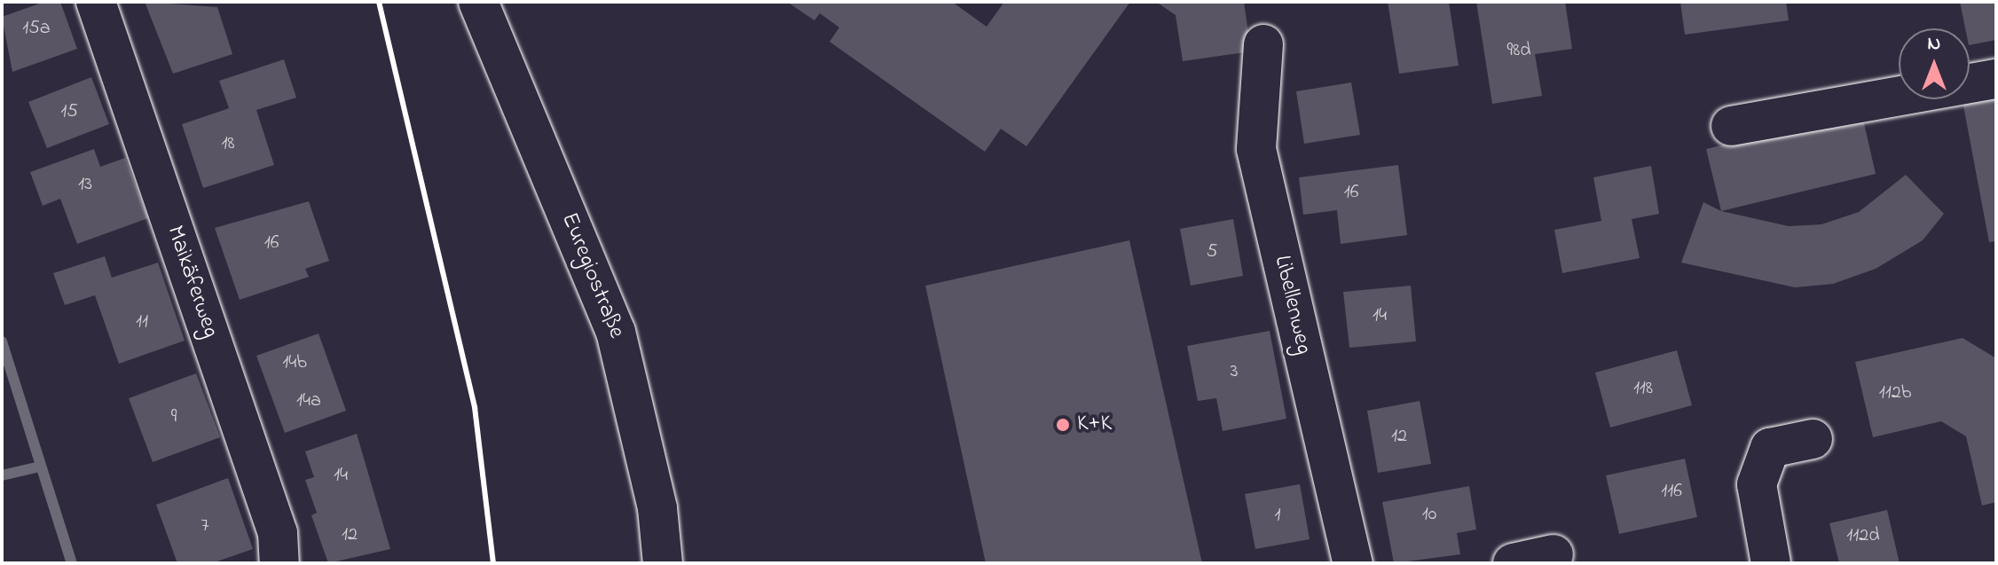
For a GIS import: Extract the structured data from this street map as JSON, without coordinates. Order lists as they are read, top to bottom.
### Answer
{
  "streets": {
    "street": ["Euregiostraße", "Maikäferweg", "Libellenweg"]
  },
  "places": ["K+K"],
  "house_numbers": [
    "15a",
    "98d",
    "15",
    "18",
    "13",
    "16",
    "16",
    "5",
    "14",
    "11",
    "14b",
    "3",
    "118",
    "112b",
    "14a",
    "9",
    "12",
    "14",
    "116",
    "10",
    "1",
    "7",
    "12",
    "112d"
  ],
  "north": "top"
}
